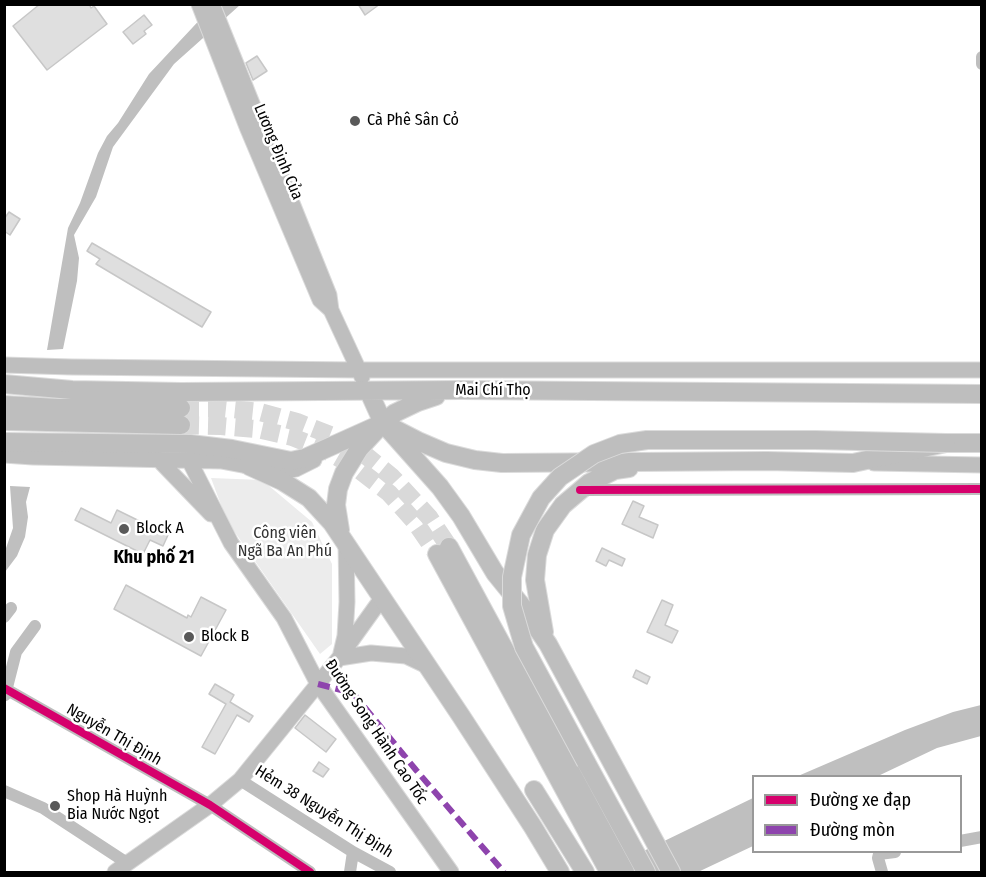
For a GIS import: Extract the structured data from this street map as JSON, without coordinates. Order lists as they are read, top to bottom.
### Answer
{
  "streets": {
    "highway": ["Mai Chí Thọ"],
    "main road": ["Lương Định Của", "Đường Song Hành Cao Tốc"],
    "street": ["Nguyễn Thị Định", "Hẻm 38 Nguyễn Thị Định"]
  },
  "crossings": [
    ["Lương Định Của", "Mai Chí Thọ"]
  ],
  "districts": ["Khu phố 21"],
  "parks": ["Công viên Ngã Ba An Phú"],
  "places": [
    "Cà Phê Sân Cỏ",
    "Block A",
    "Block B",
    "Shop Hà Huỳnh Bia Nước Ngọt"
  ],
  "legend": ["Đường xe đạp", "Đường mòn"]
}
